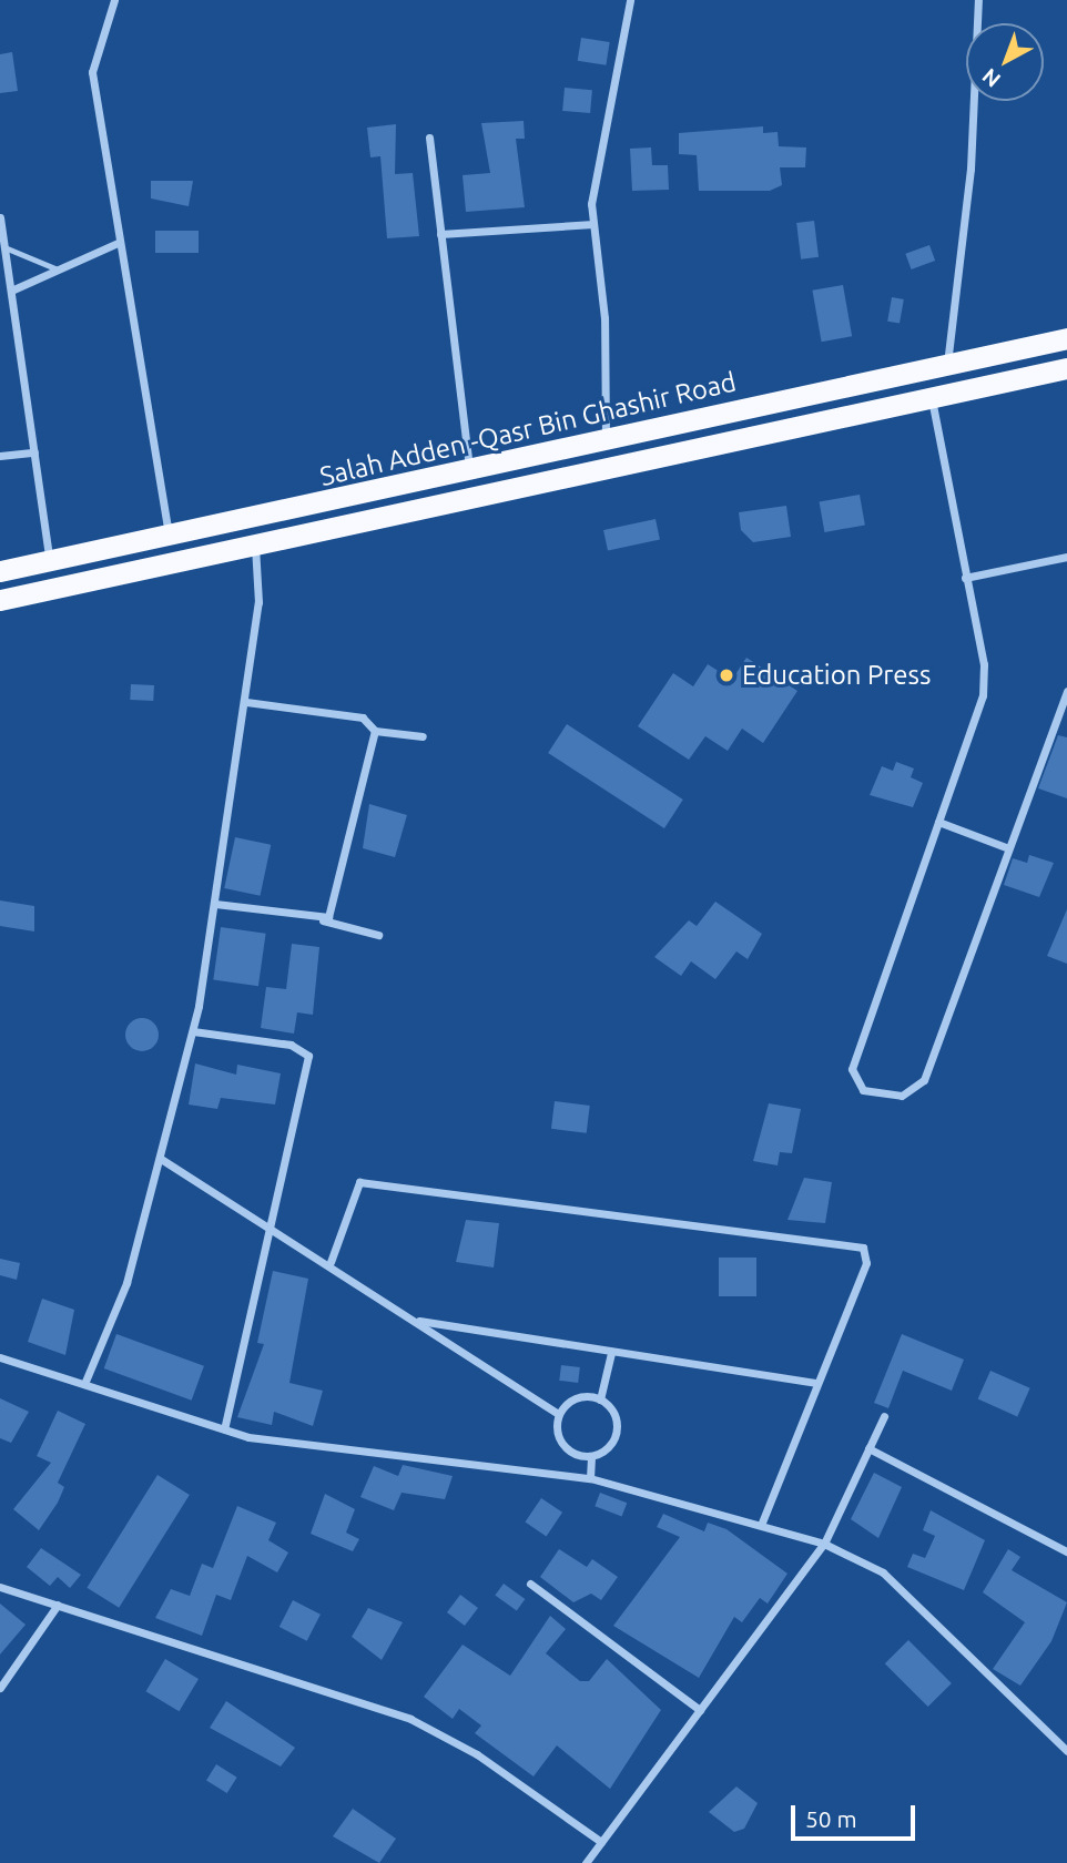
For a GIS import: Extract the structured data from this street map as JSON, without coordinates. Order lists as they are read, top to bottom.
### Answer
{
  "streets": {
    "highway": ["Salah Adden -Qasr Bin Ghashir Road"]
  },
  "places": ["Education Press"],
  "scale_bar": "50 m",
  "north": "bottom left"
}
